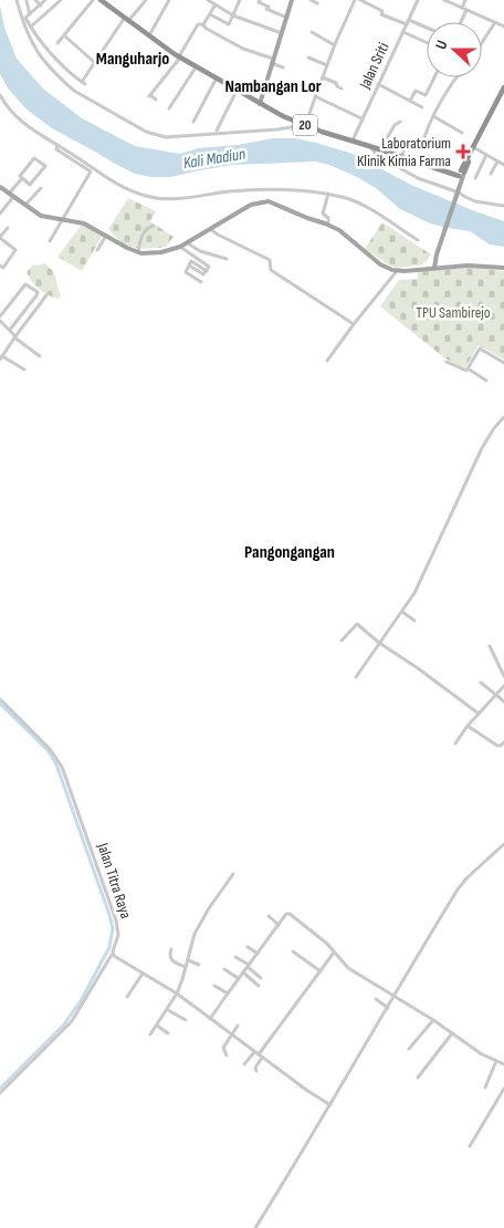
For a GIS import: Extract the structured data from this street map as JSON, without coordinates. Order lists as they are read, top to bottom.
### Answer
{
  "streets": {
    "highway": ["20"],
    "street": ["Jalan Sriti", "Jalan Titra Raya"]
  },
  "crossings": [
    ["Jalan Sriti", "20"]
  ],
  "districts": ["Manguharjo", "Nambangan Lor", "Pangongangan"],
  "water": ["Kali Madiun"],
  "parks": ["TPU Sambirejo"],
  "places": {
    "health": ["Laboratorium Klinik Kimia Farma"]
  },
  "north": "left"
}
